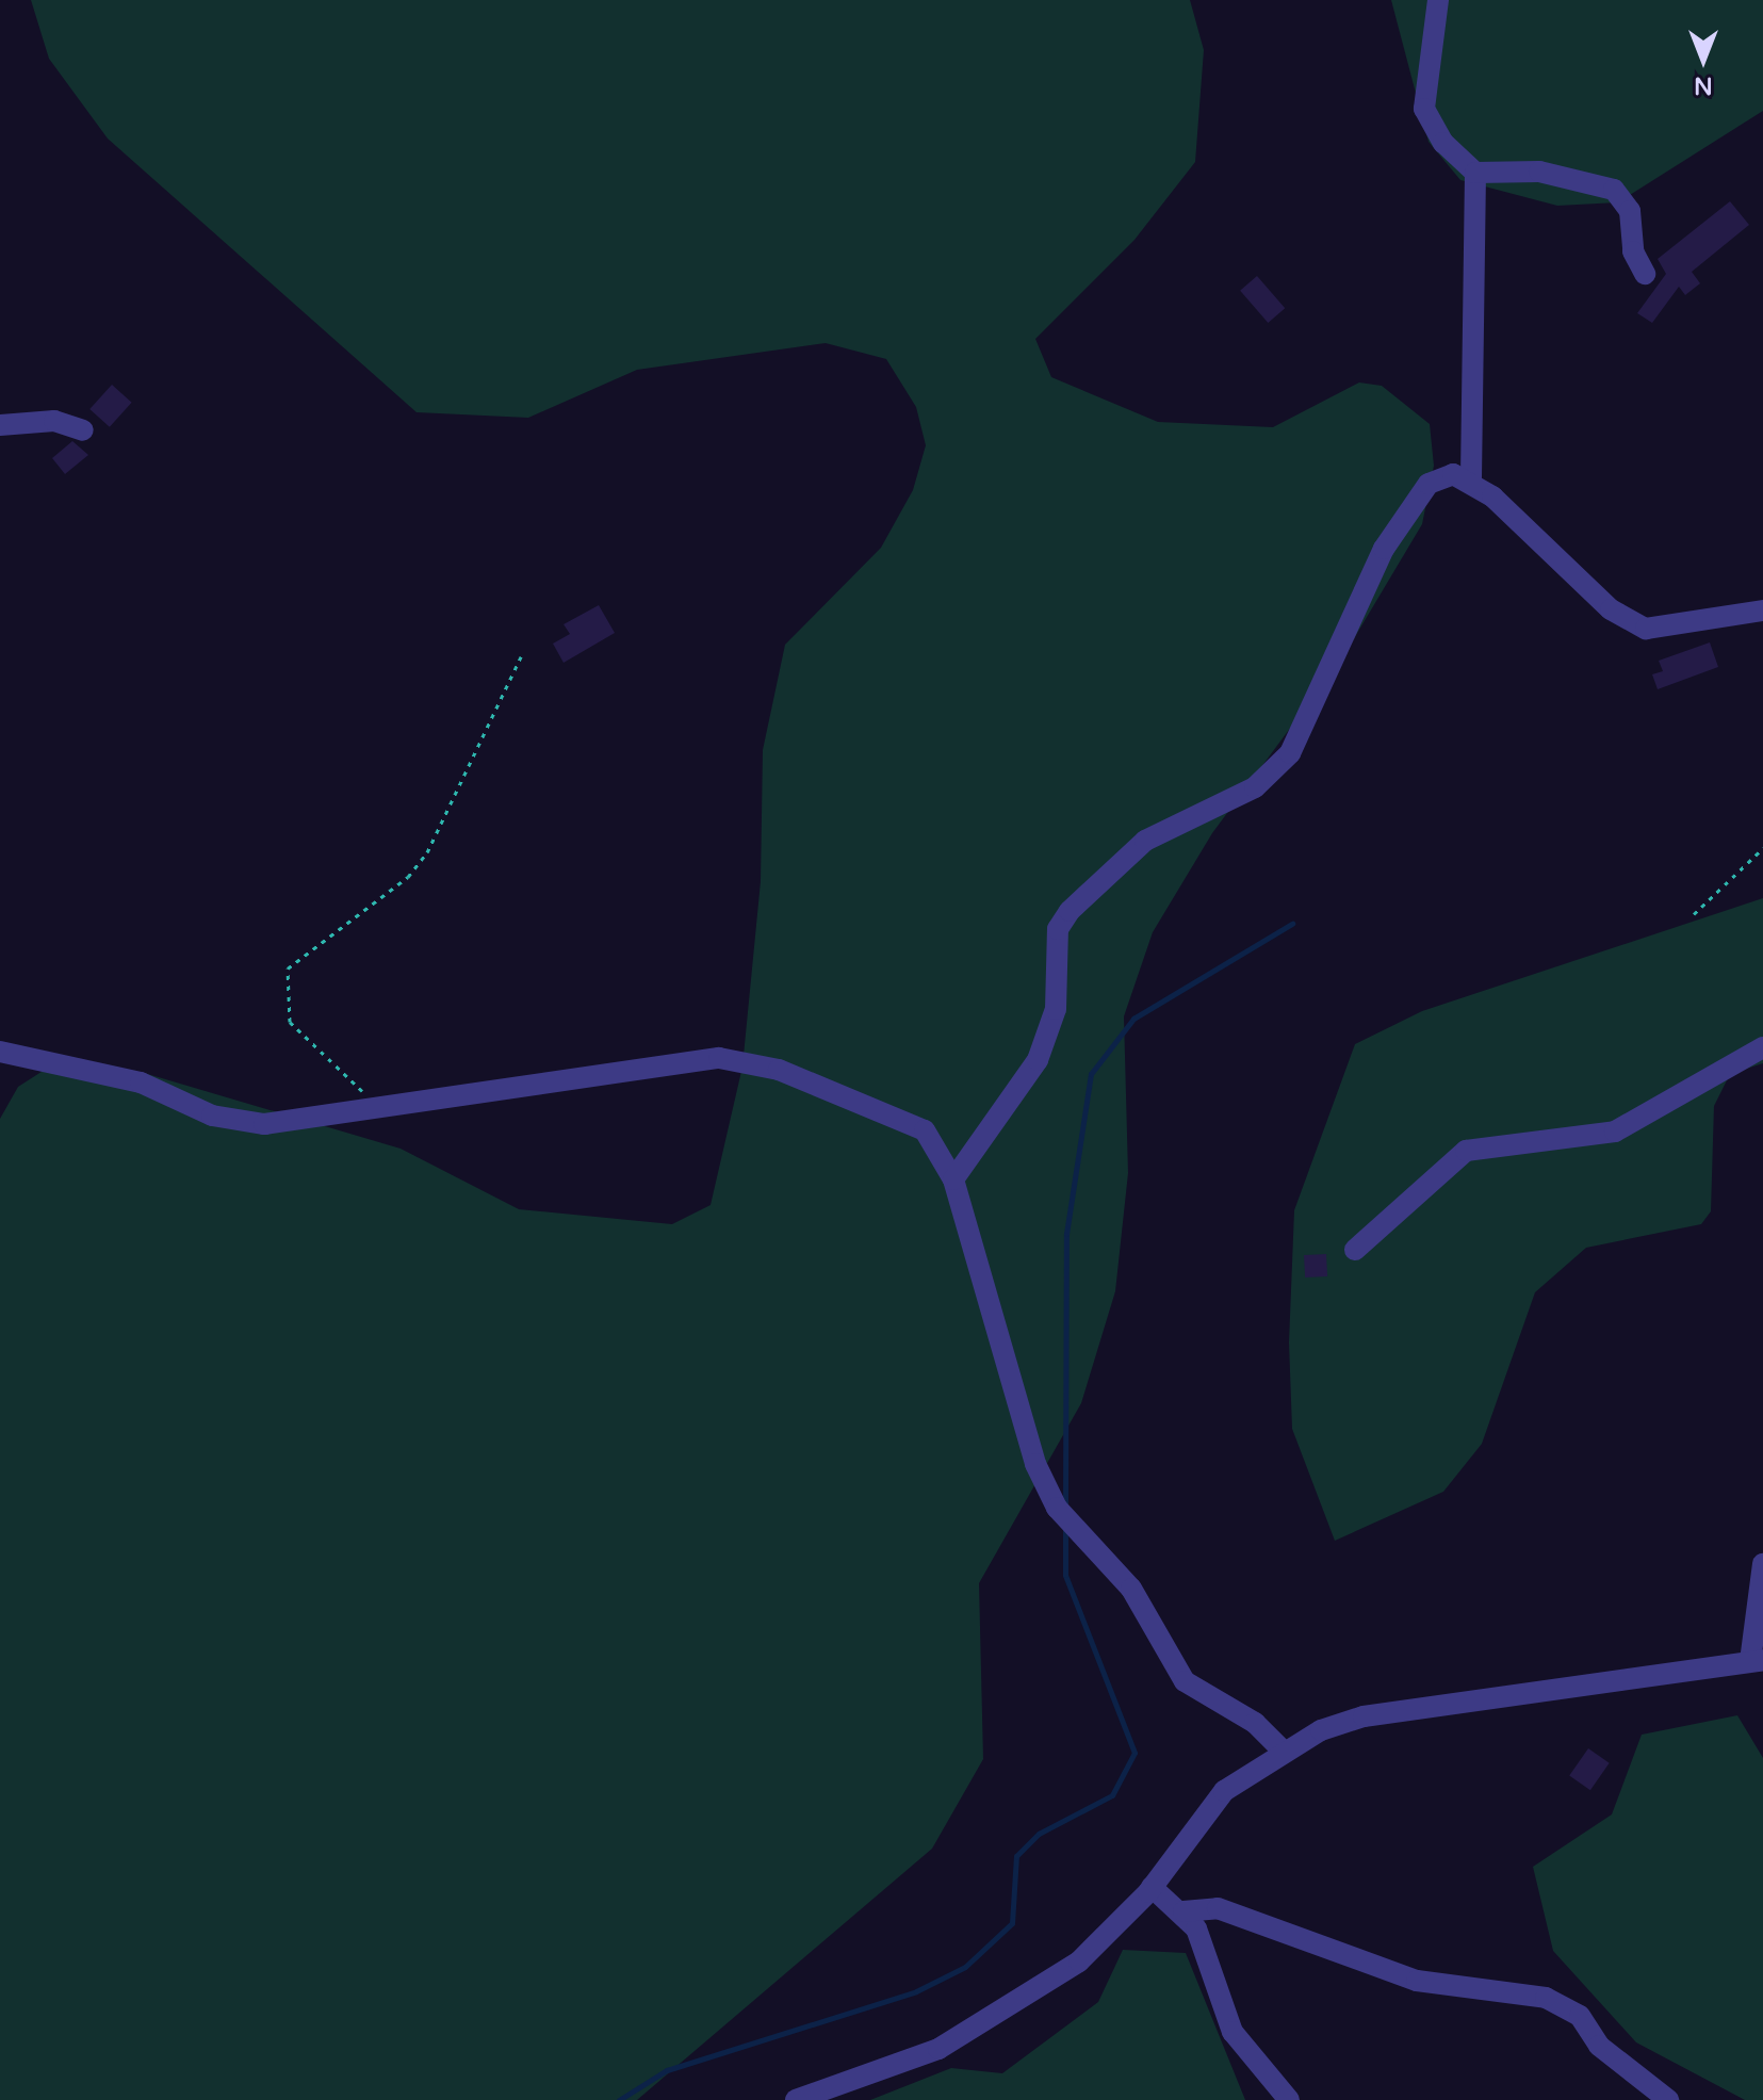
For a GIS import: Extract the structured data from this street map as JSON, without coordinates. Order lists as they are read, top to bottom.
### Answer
{
  "north": "bottom"
}
